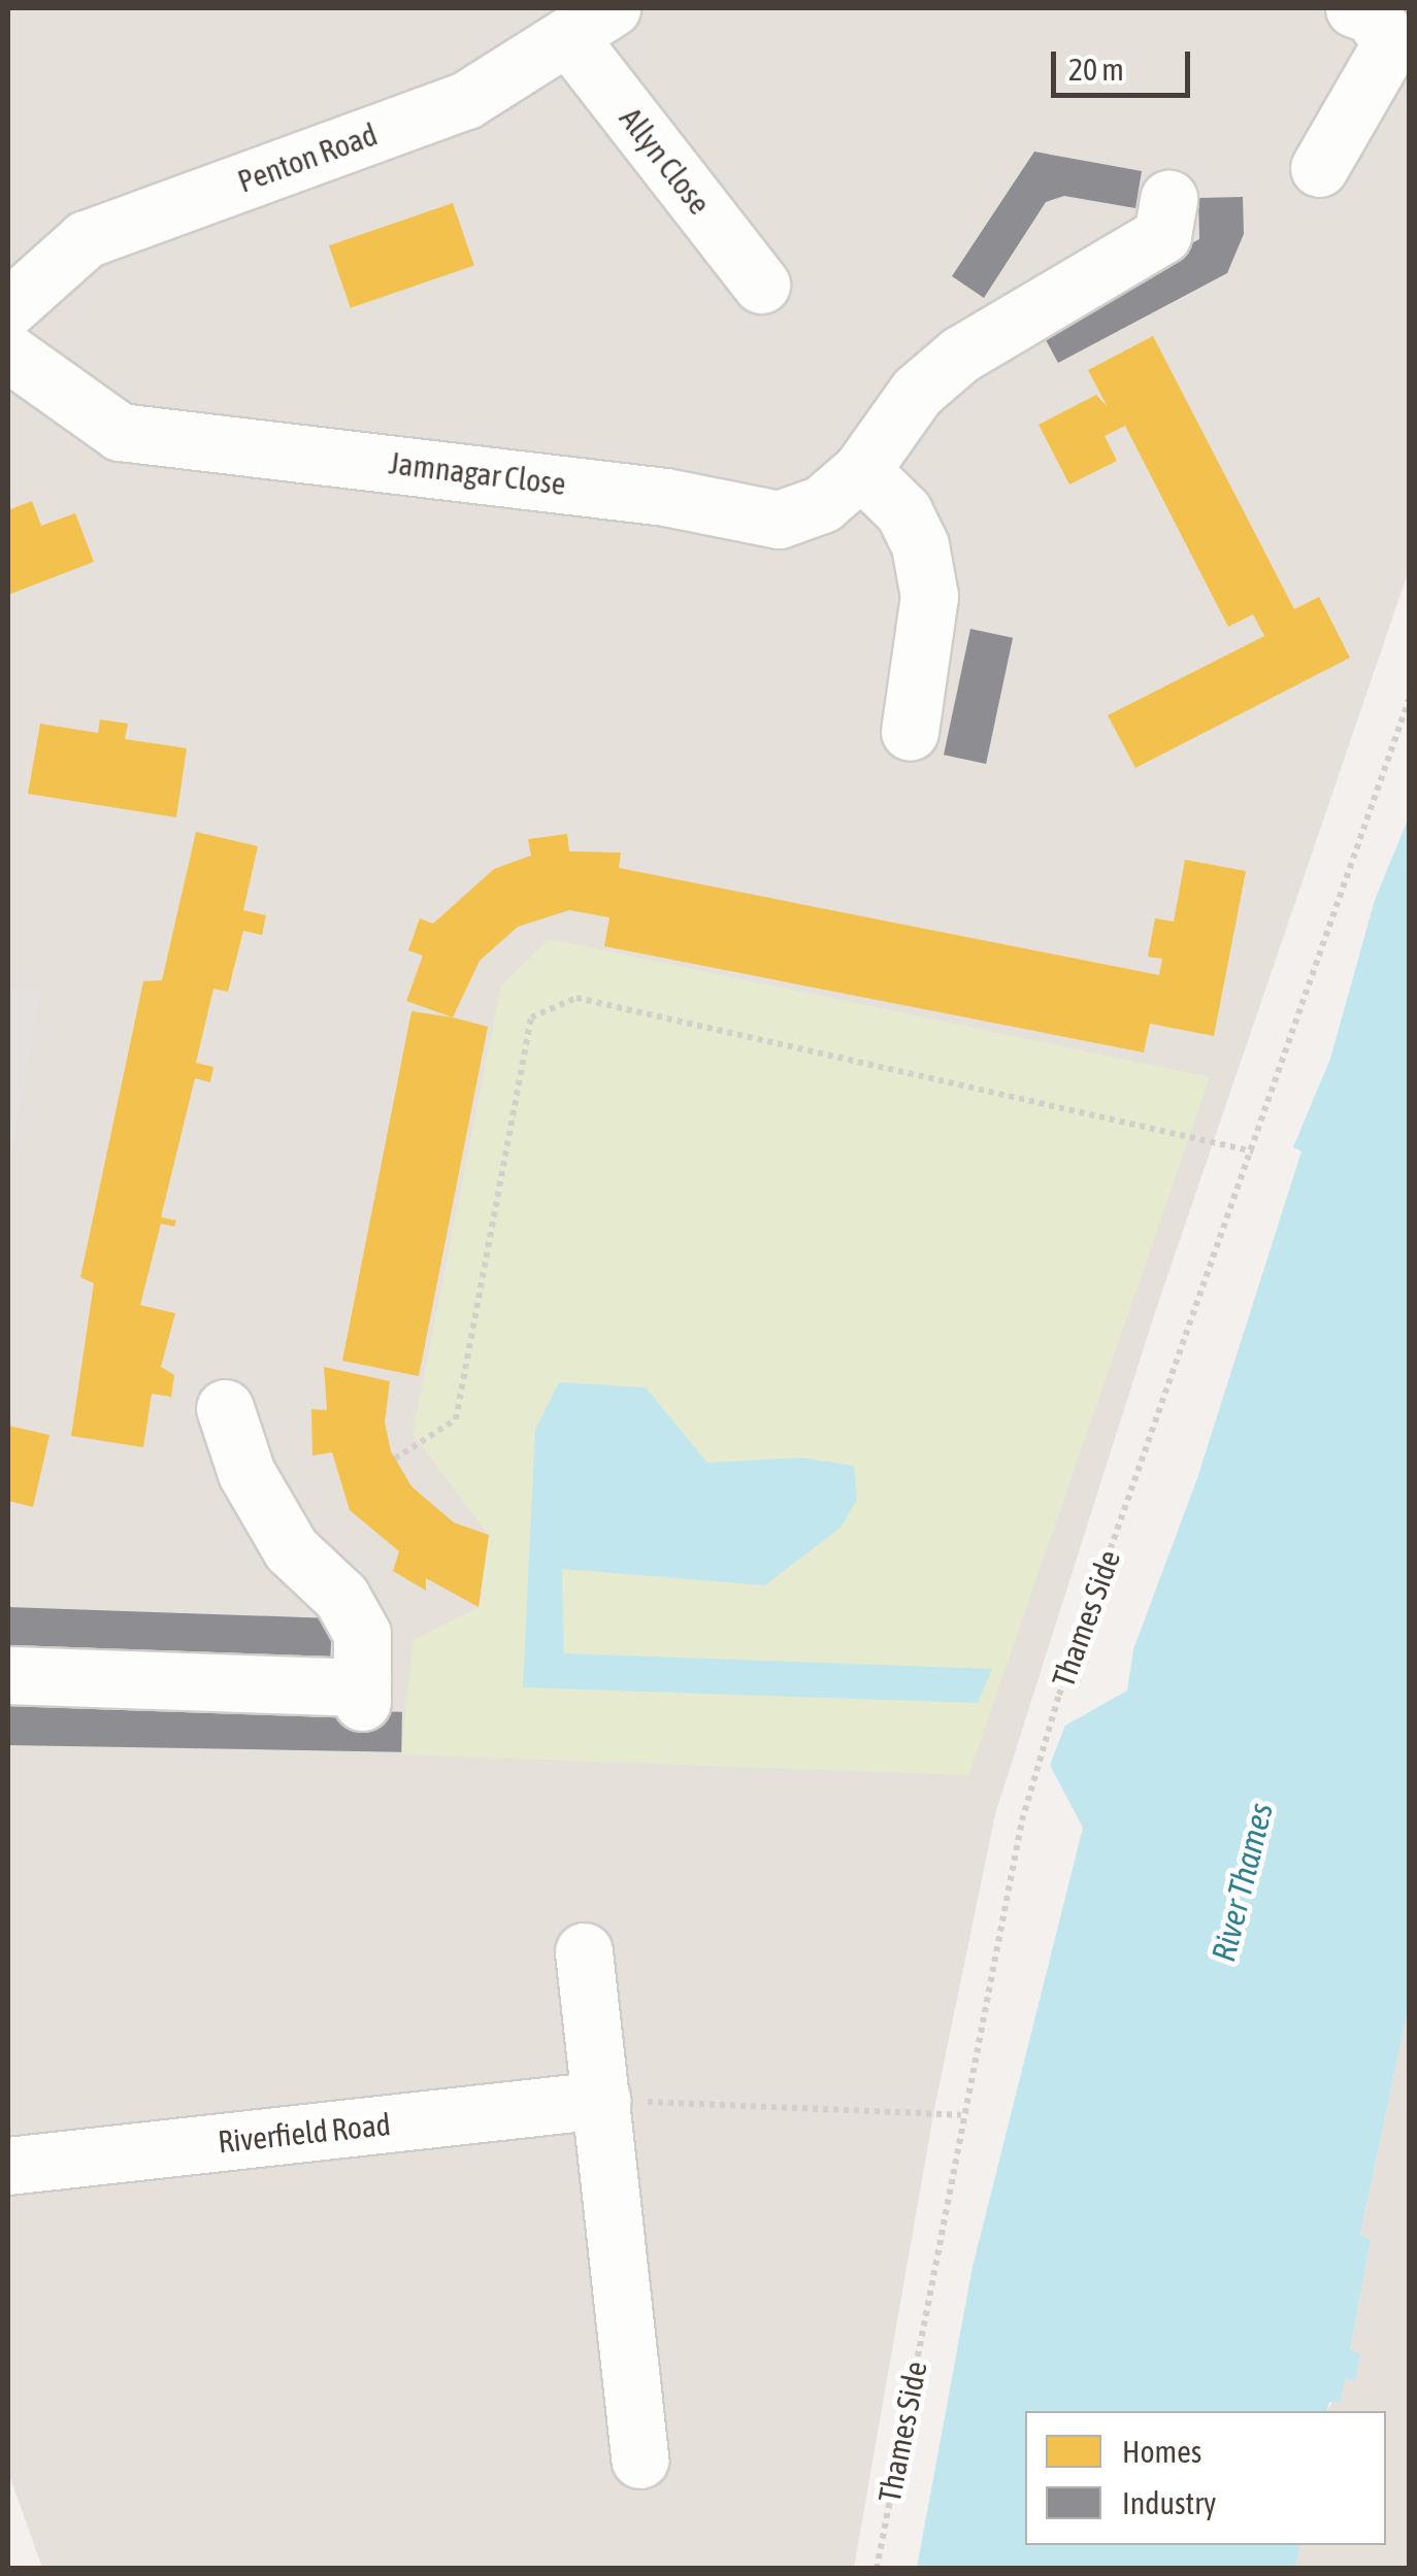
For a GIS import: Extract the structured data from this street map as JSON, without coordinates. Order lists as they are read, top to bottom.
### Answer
{
  "streets": {
    "street": [
      "Penton Road",
      "Allyn Close",
      "Jamnagar Close",
      "Riverfield Road"
    ],
    "path": ["Thames Side"]
  },
  "crossings": [
    ["Penton Road", "Allyn Close"]
  ],
  "water": ["River Thames"],
  "legend": ["Homes", "Industry"],
  "scale_bar": "20 m"
}
